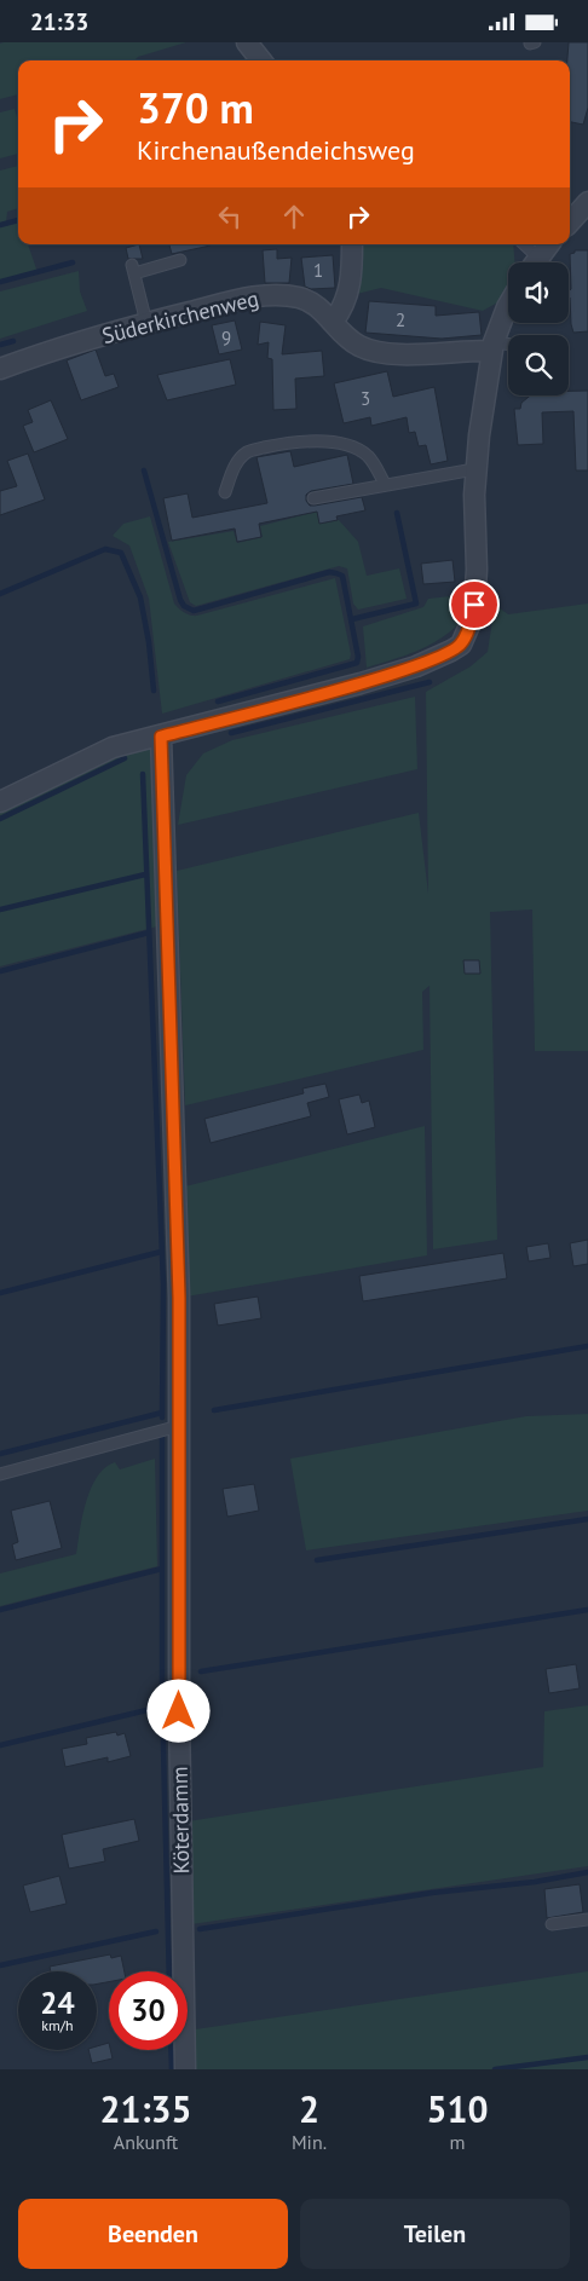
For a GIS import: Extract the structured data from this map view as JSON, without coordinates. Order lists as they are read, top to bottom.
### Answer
{
  "streets": {
    "street": ["Süderkirchenweg", "Köterdamm"]
  },
  "house_numbers": [
    "1",
    "2",
    "9",
    "3"
  ],
  "page": {
    "status": "21:33",
    "turn": ["370 m", "Kirchenaußendeichsweg"],
    "speed": "24 km/h",
    "limit": "30",
    "eta": [
      "21:35",
      "Ankunft",
      "2",
      "Min.",
      "510",
      "m"
    ],
    "buttons": ["Beenden", "Teilen"]
  }
}
